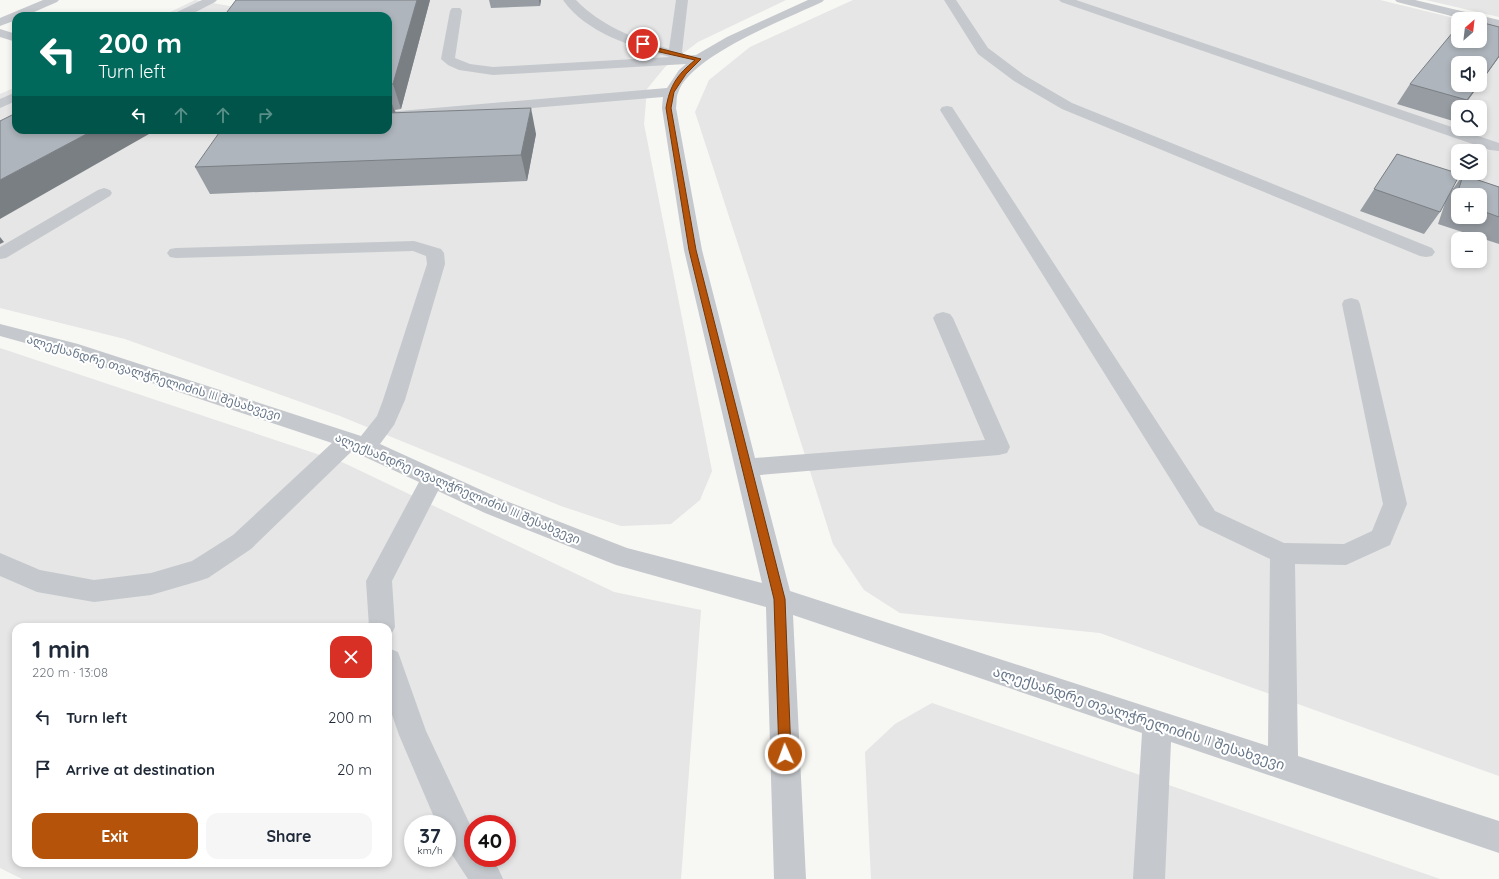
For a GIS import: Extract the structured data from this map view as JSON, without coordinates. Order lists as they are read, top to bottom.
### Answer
{
  "streets": {
    "street": ["ალექსანდრე თვალჭრელიძის III შესახვევი", "ალექსანდრე თვალჭრელიძის II შესახვევი"]
  },
  "crossings": [
    ["ალექსანდრე თვალჭრელიძის III შესახვევი", "ალექსანდრე თვალჭრელიძის II შესახვევი"]
  ],
  "north": "top right",
  "page": {
    "map_buttons": ["+", "−"],
    "turn": ["200 m", "Turn left"],
    "heading": ["1 min", "220 m · 13:08"],
    "list": [
      {
        "name": "Turn left",
        "value": "200 m"
      },
      {
        "name": "Arrive at destination",
        "value": "20 m"
      }
    ],
    "buttons": ["Exit", "Share"],
    "speed": "37 km/h",
    "limit": "40"
  }
}
